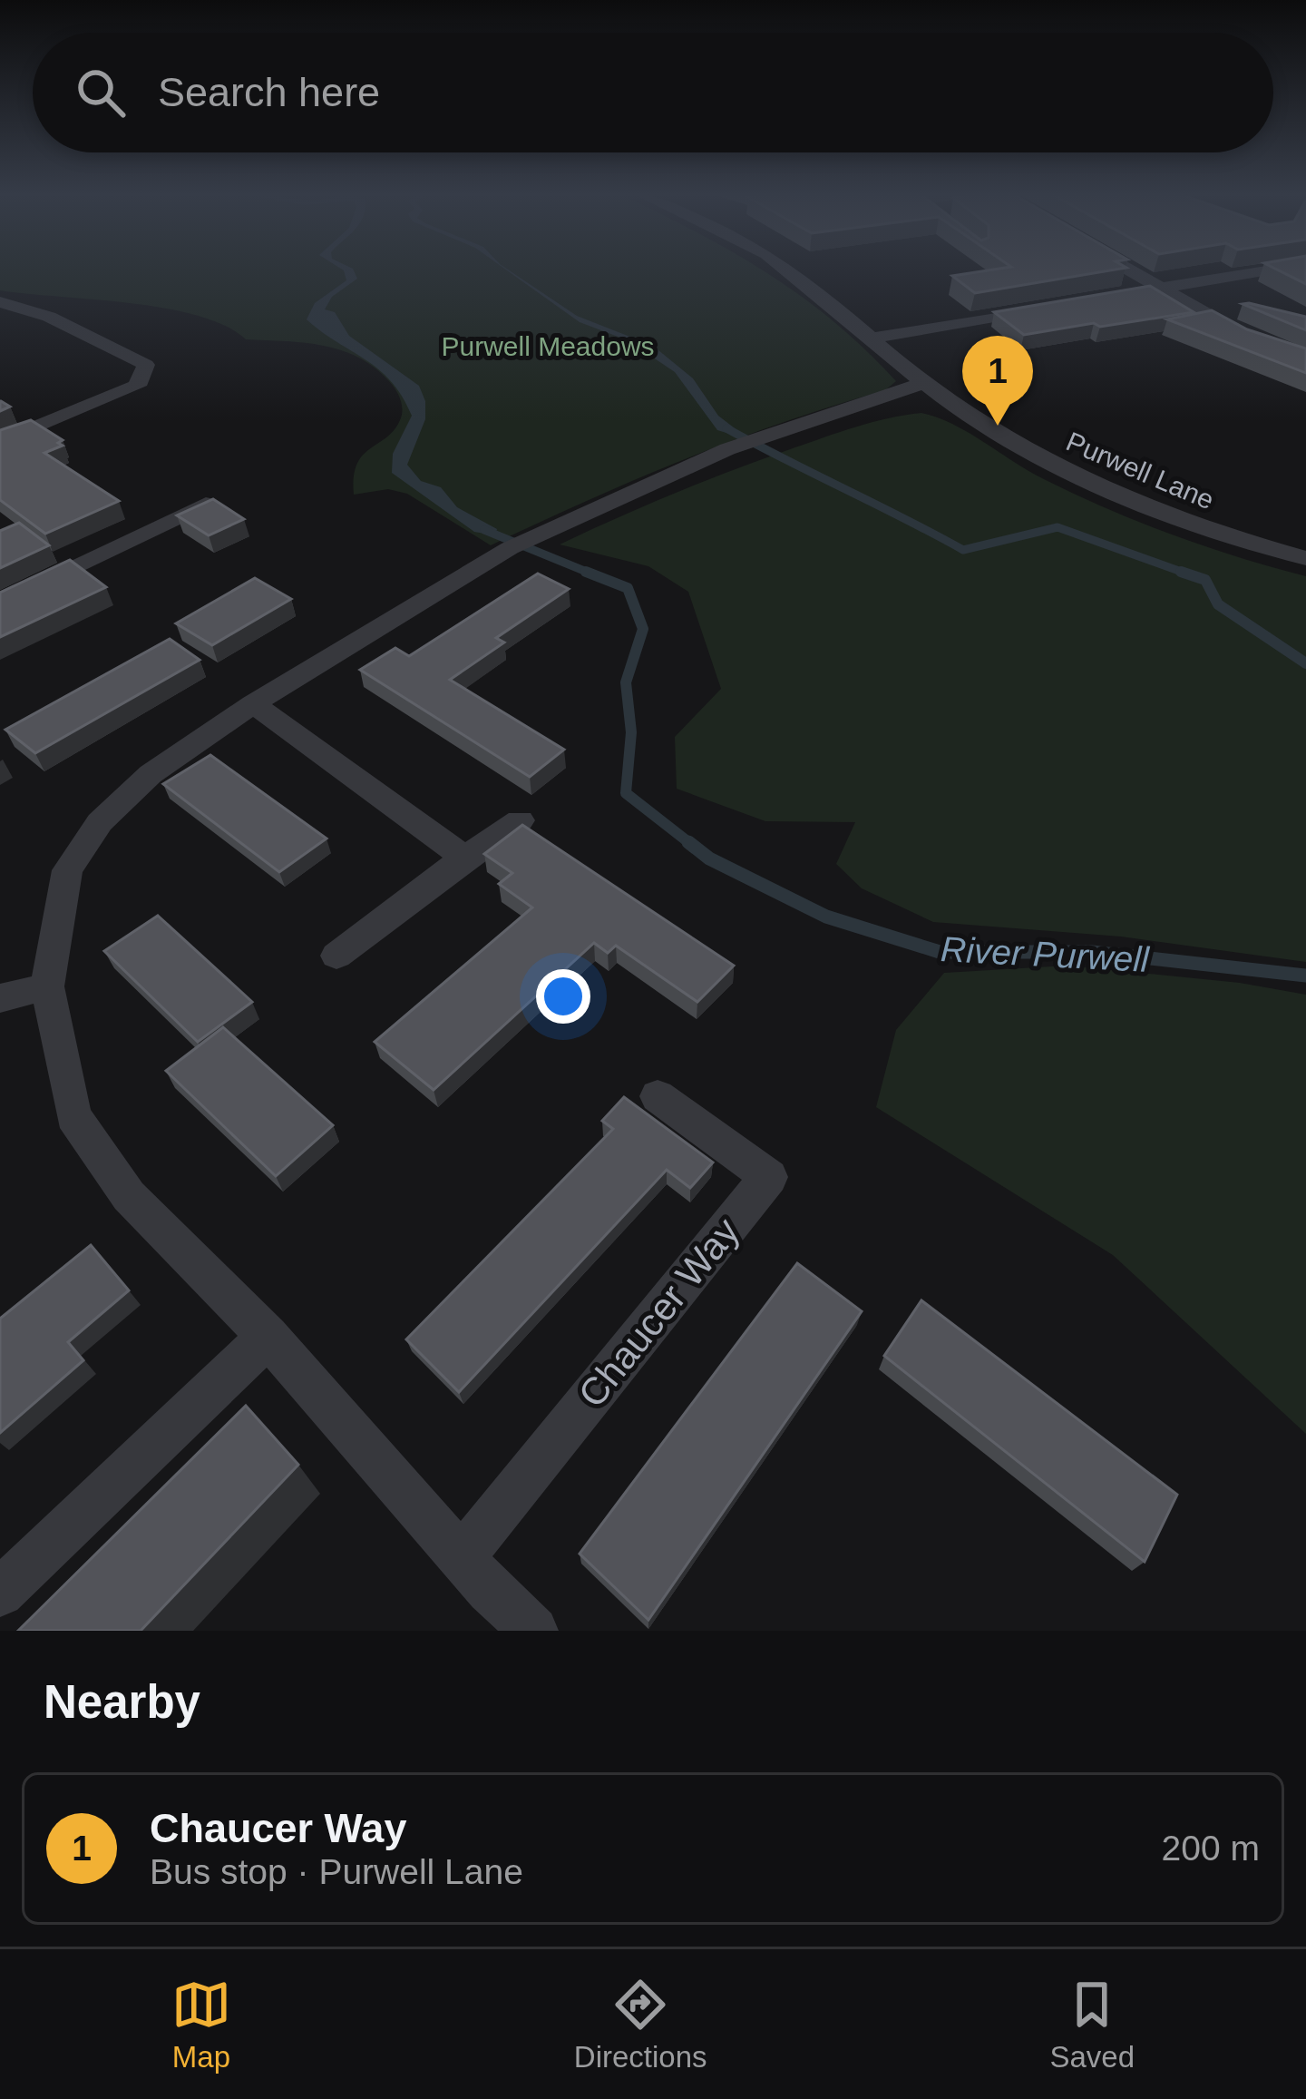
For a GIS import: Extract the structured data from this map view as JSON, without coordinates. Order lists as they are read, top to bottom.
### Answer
{
  "streets": {
    "street": ["Purwell Lane", "Chaucer Way"]
  },
  "water": ["River Purwell"],
  "parks": ["Purwell Meadows"],
  "page": {
    "search": "Search here",
    "pins": "1",
    "heading": "Nearby",
    "list": [
      {
        "mark": "1",
        "name": "Chaucer Way",
        "note": "Bus stop · Purwell Lane",
        "value": "200 m"
      }
    ],
    "nav": ["Map", "Directions", "Saved"]
  }
}
